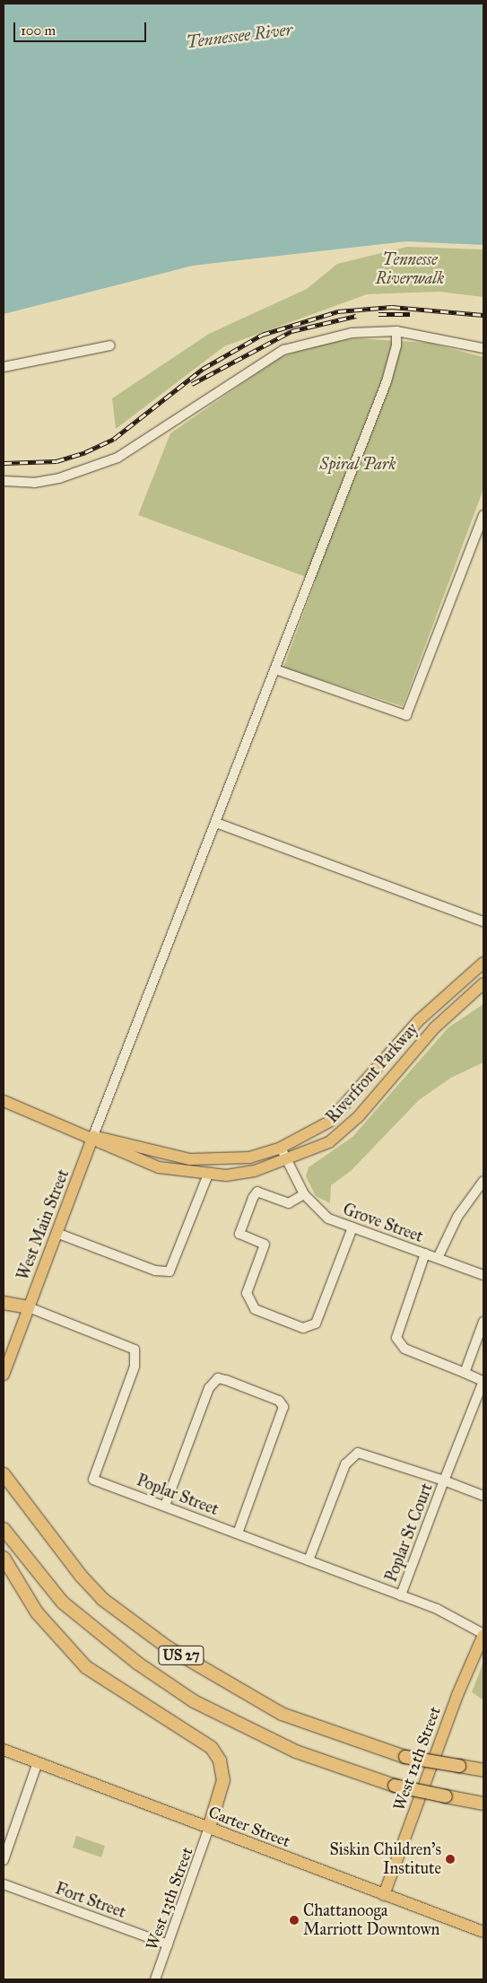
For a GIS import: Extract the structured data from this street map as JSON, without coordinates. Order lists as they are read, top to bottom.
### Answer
{
  "streets": {
    "highway": ["US 27"],
    "main road": [
      "Riverfront Parkway",
      "West Main Street",
      "West 12th Street",
      "Carter Street"
    ],
    "street": [
      "Grove Street",
      "Poplar Street",
      "Poplar St Court",
      "West 13th Street",
      "Fort Street"
    ]
  },
  "crossings": [
    ["Riverfront Parkway", "Grove Street"],
    ["Riverfront Parkway", "West Main Street"],
    ["West Main Street", "Poplar Street"],
    ["Poplar Street", "Poplar St Court"],
    ["Poplar Street", "West 12th Street"],
    ["West 12th Street", "Carter Street"],
    ["Carter Street", "West 13th Street"],
    ["West 13th Street", "Fort Street"]
  ],
  "water": ["Tennessee River"],
  "parks": ["Tennesse Riverwalk", "Spiral Park"],
  "places": ["Siskin Children's Institute", "Chattanooga Marriott Downtown"],
  "scale_bar": "100 m"
}
